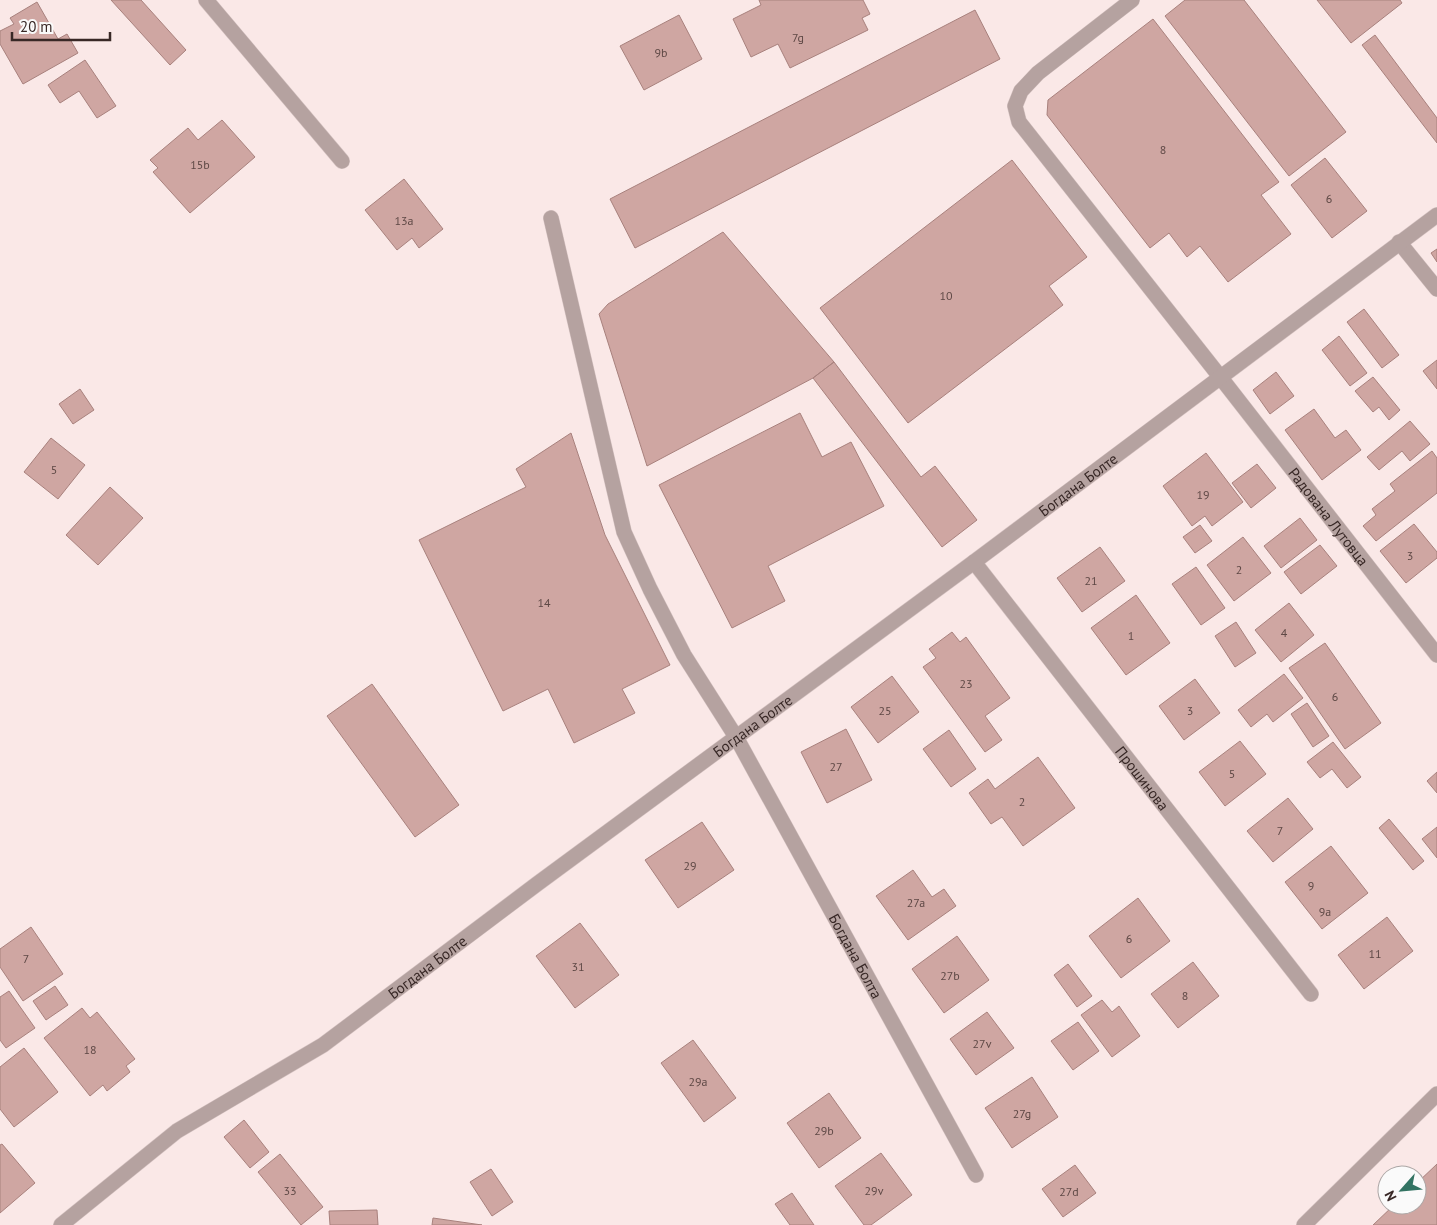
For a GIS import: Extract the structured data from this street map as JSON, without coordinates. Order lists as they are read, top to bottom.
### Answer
{
  "streets": {
    "street": [
      "Богдана Болте",
      "Радована Лутовца",
      "Прошинова",
      "Богдана Болта"
    ]
  },
  "crossings": [
    ["Богдана Болте", "Радована Лутовца"],
    ["Богдана Болте", "Прошинова"],
    ["Богдана Болте", "Богдана Болта"]
  ],
  "house_numbers": [
    "7g",
    "9b",
    "8",
    "15b",
    "6",
    "13a",
    "10",
    "5",
    "19",
    "3",
    "2",
    "21",
    "14",
    "4",
    "1",
    "23",
    "6",
    "25",
    "3",
    "27",
    "5",
    "2",
    "7",
    "29",
    "9",
    "27a",
    "9a",
    "6",
    "11",
    "7",
    "31",
    "27b",
    "8",
    "27v",
    "18",
    "29a",
    "27g",
    "29b",
    "33",
    "29v",
    "27d"
  ],
  "scale_bar": "20 m",
  "north": "bottom left"
}
